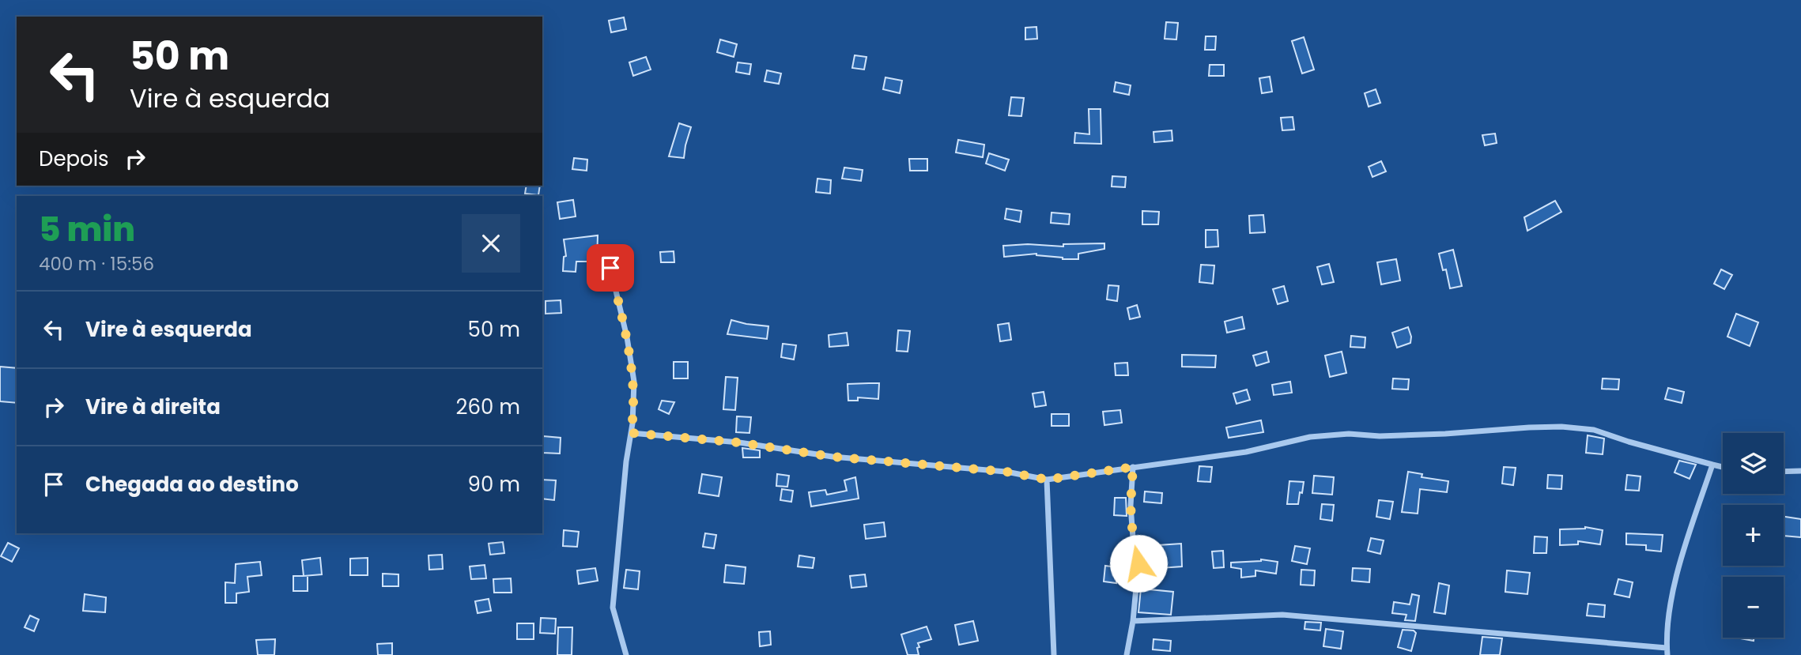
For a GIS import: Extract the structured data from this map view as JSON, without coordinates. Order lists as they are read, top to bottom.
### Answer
{
  "page": {
    "turn": ["50 m", "Vire à esquerda"],
    "then": "Depois",
    "heading": ["5 min", "400 m · 15:56"],
    "list": [
      {
        "name": "Vire à esquerda",
        "value": "50 m"
      },
      {
        "name": "Vire à direita",
        "value": "260 m"
      },
      {
        "name": "Chegada ao destino",
        "value": "90 m"
      }
    ],
    "map_buttons": ["+", "−"]
  }
}
